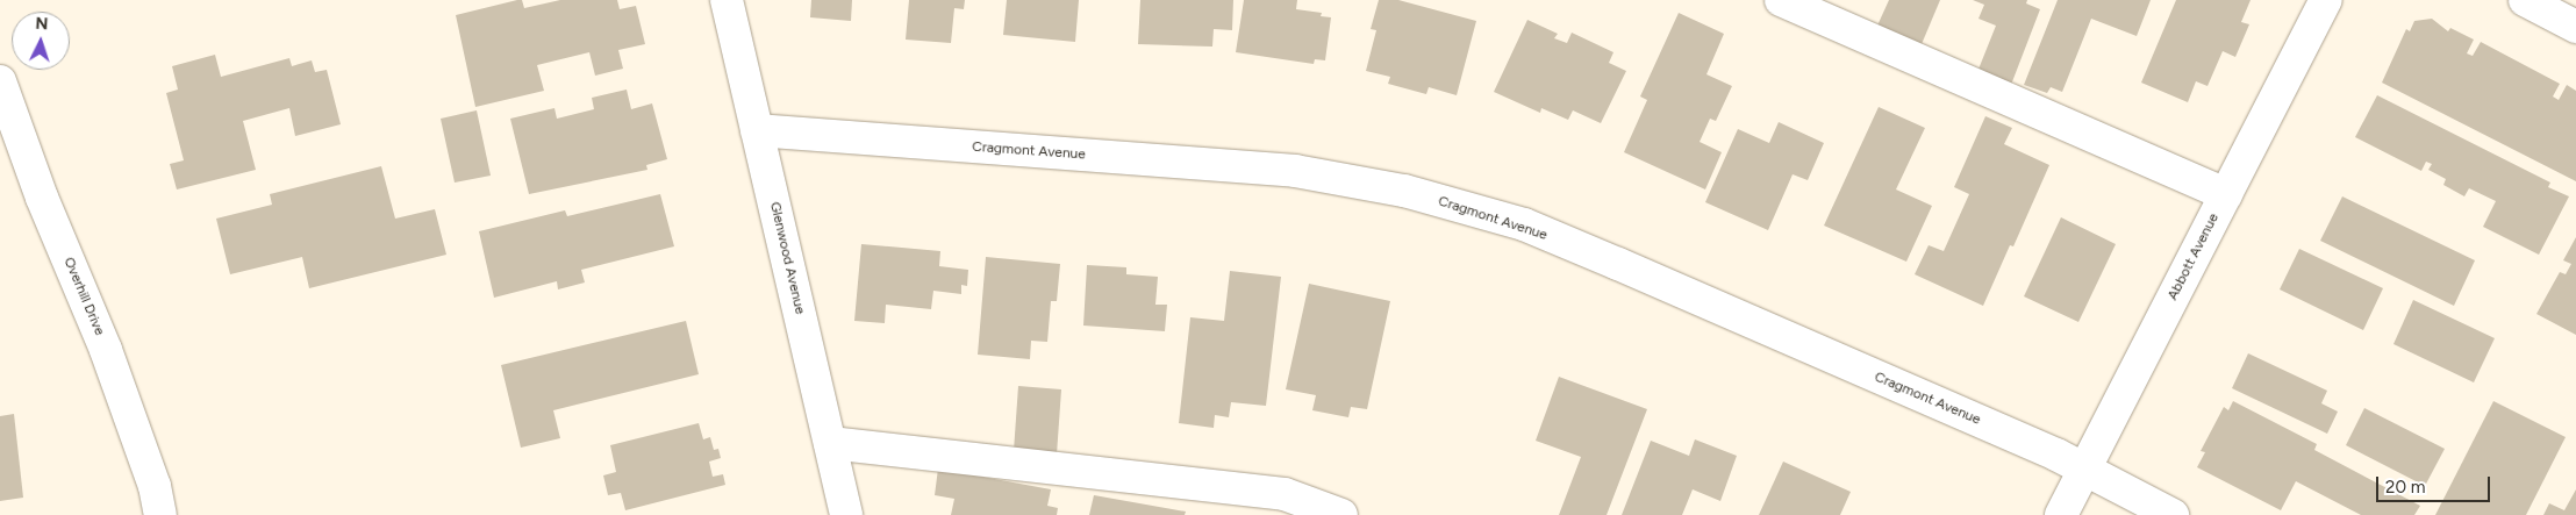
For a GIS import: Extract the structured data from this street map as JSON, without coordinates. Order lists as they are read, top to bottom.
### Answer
{
  "streets": {
    "street": [
      "Cragmont Avenue",
      "Abbott Avenue",
      "Glenwood Avenue",
      "Overhill Drive"
    ]
  },
  "crossings": [
    ["Cragmont Avenue", "Abbott Avenue"],
    ["Cragmont Avenue", "Glenwood Avenue"]
  ],
  "scale_bar": "20 m",
  "north": "top"
}
